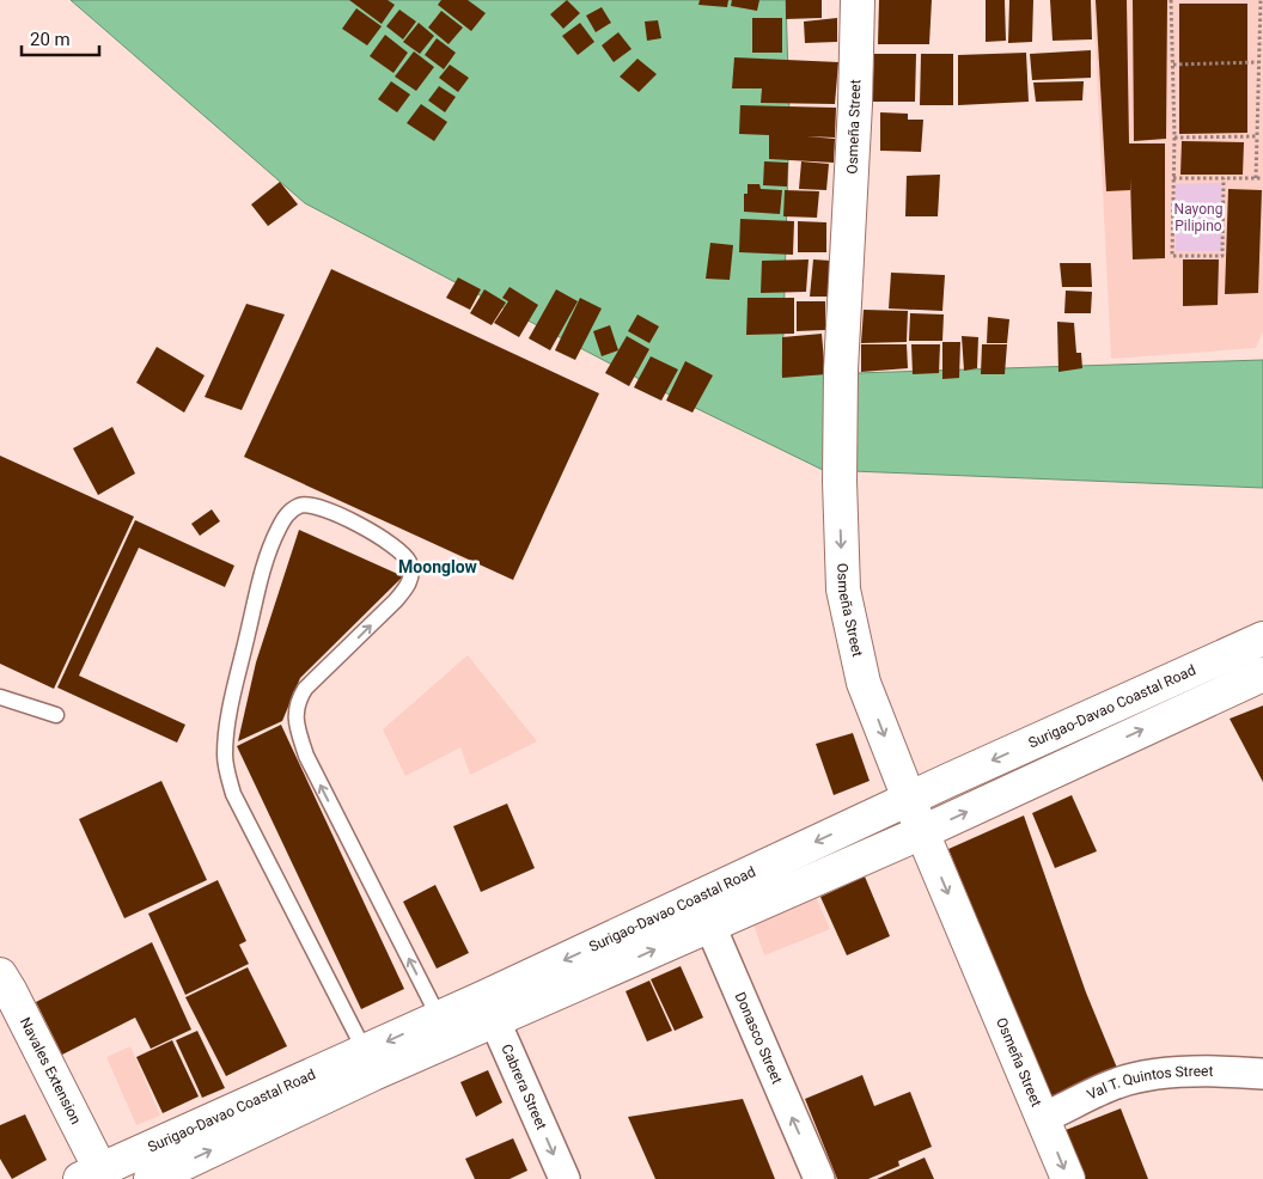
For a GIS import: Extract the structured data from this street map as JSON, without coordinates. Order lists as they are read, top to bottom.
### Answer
{
  "streets": {
    "main road": ["Osmeña Street", "Surigao-Davao Coastal Road", "Navales Extension"],
    "street": ["Donasco Street", "Val T. Quintos Street", "Cabrera Street"]
  },
  "crossings": [
    ["Osmeña Street", "Surigao-Davao Coastal Road"],
    ["Osmeña Street", "Val T. Quintos Street"],
    ["Surigao-Davao Coastal Road", "Donasco Street"],
    ["Surigao-Davao Coastal Road", "Navales Extension"],
    ["Surigao-Davao Coastal Road", "Cabrera Street"]
  ],
  "one_way": ["Osmeña Street", "Donasco Street", "Cabrera Street"],
  "districts": ["Moonglow"],
  "parks": ["Nayong Pilipino"],
  "scale_bar": "20 m"
}
